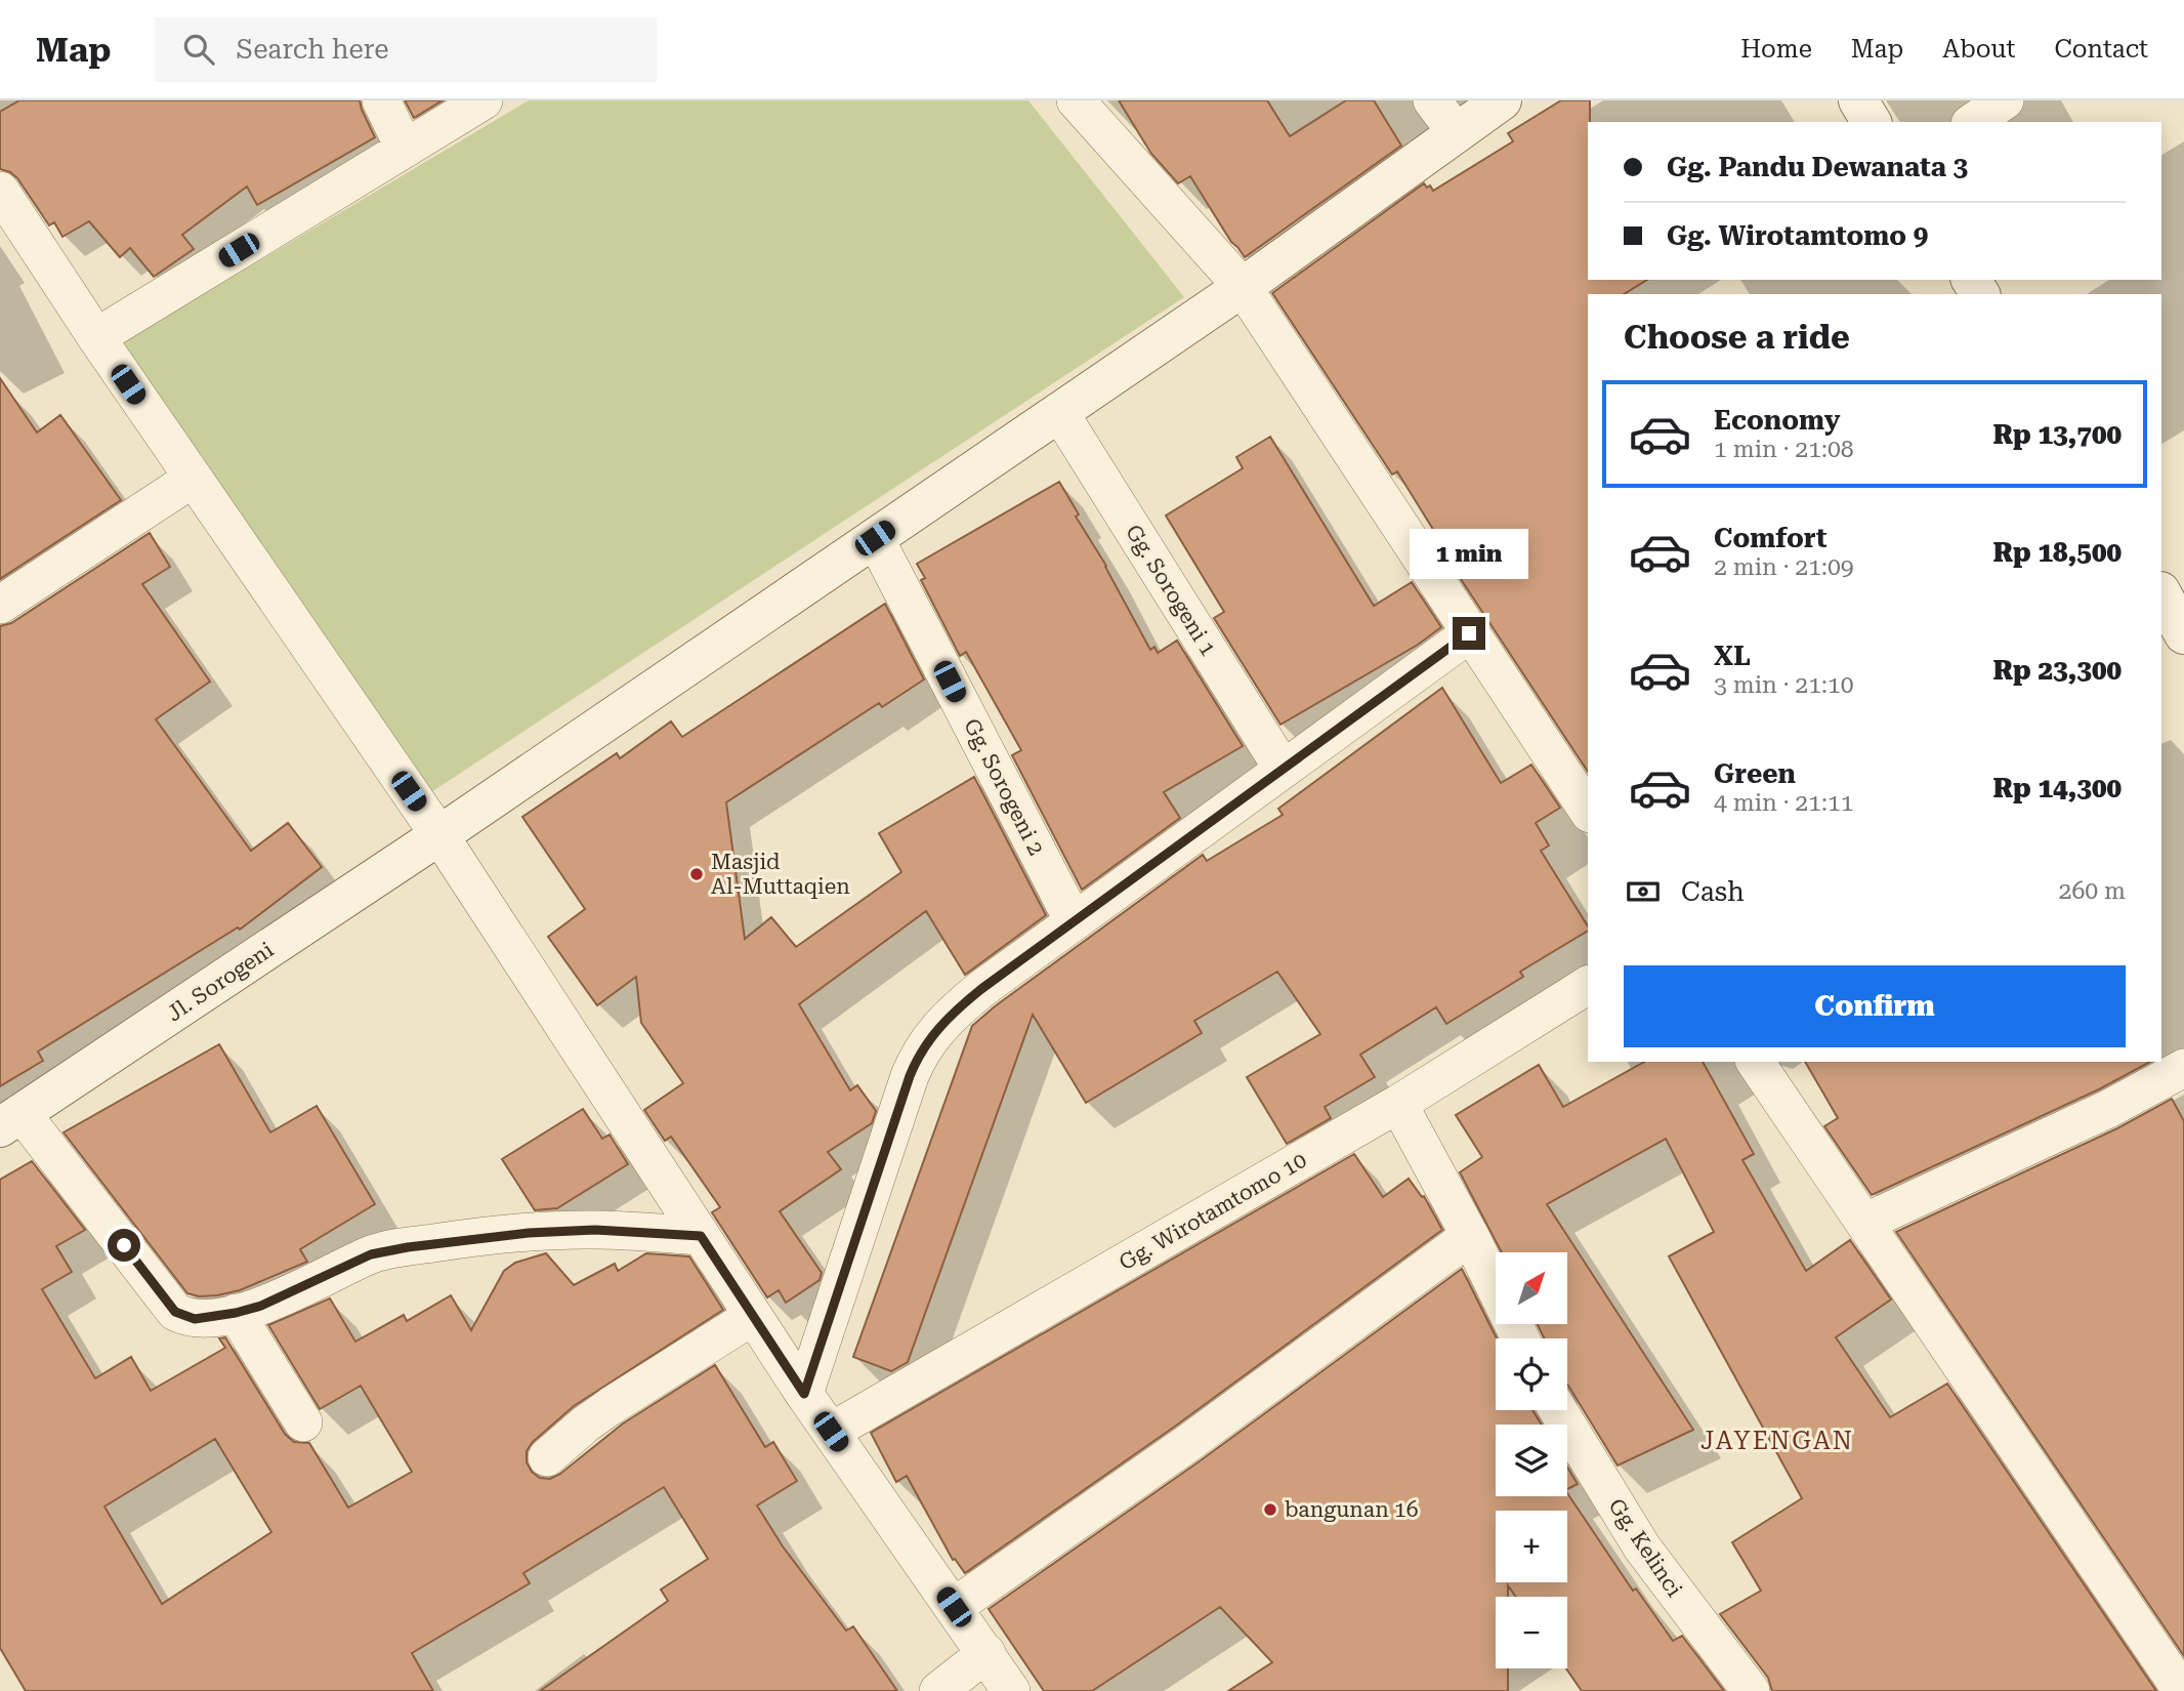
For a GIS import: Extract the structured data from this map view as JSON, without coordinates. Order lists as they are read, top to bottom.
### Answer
{
  "streets": {
    "street": [
      "Gg. Sorogeni 1",
      "Gg. Sorogeni 2",
      "Jl. Sorogeni",
      "Gg. Wirotamtomo 10",
      "Gg. Kelinci"
    ]
  },
  "crossings": [
    ["Gg. Sorogeni 1", "Jl. Sorogeni"],
    ["Gg. Sorogeni 2", "Jl. Sorogeni"]
  ],
  "districts": ["JAYENGAN"],
  "places": ["Masjid Al-Muttaqien", "bangunan 16"],
  "north": "top right",
  "page": {
    "header": "Map",
    "search": "Search here",
    "nav": [
      "Home",
      "Map",
      "About",
      "Contact"
    ],
    "banner": ["Gg. Pandu Dewanata 3", "Gg. Wirotamtomo 9"],
    "heading": "Choose a ride",
    "list": [
      {
        "name": "Economy",
        "note": "1 min · 21:08",
        "value": "Rp 13,700"
      },
      {
        "name": "Comfort",
        "note": "2 min · 21:09",
        "value": "Rp 18,500"
      },
      {
        "name": "XL",
        "note": "3 min · 21:10",
        "value": "Rp 23,300"
      },
      {
        "name": "Green",
        "note": "4 min · 21:11",
        "value": "Rp 14,300"
      }
    ],
    "bubble": "1 min",
    "pay": ["Cash", "260 m"],
    "buttons": "Confirm",
    "map_buttons": ["+", "−"]
  }
}
